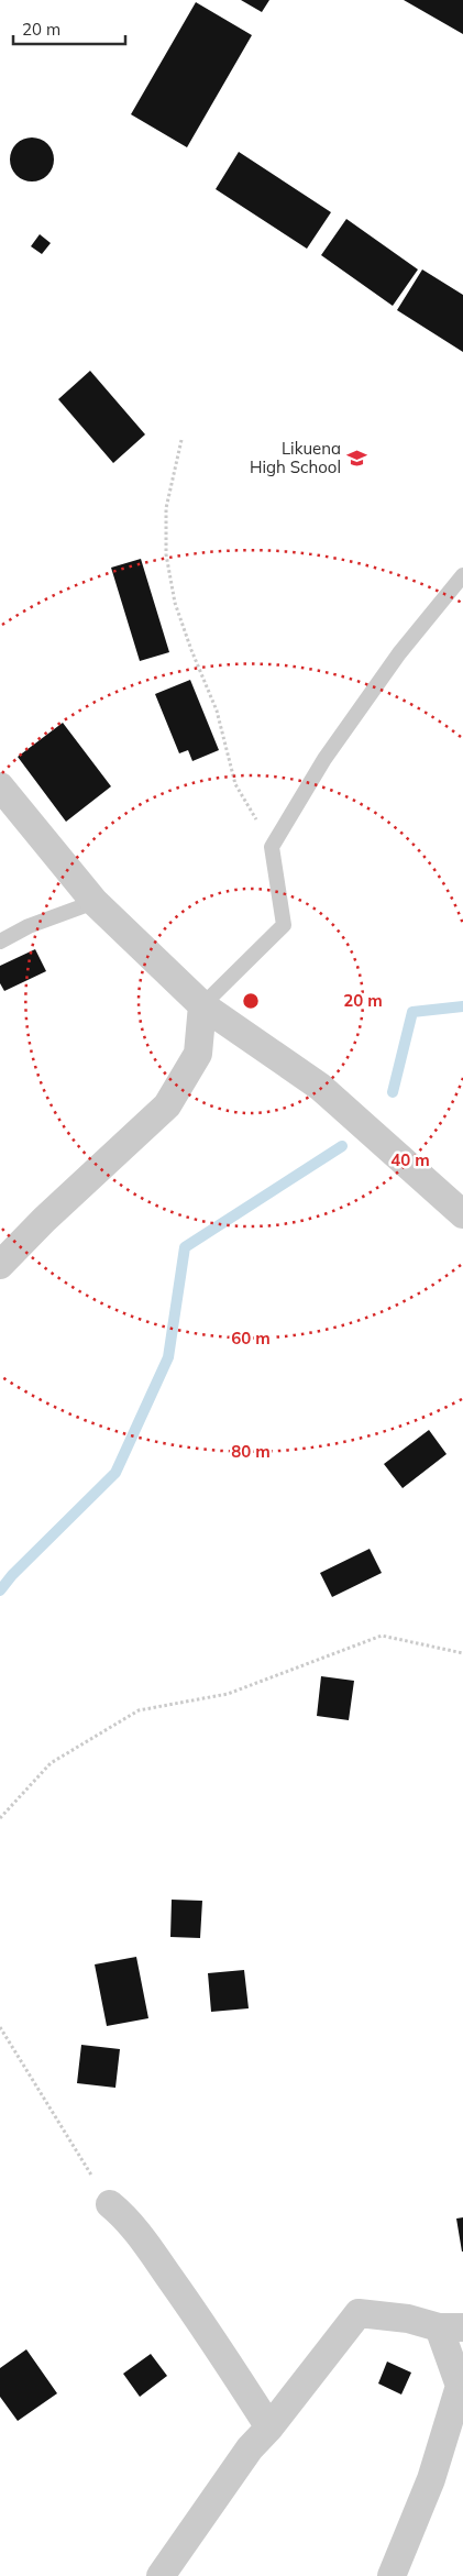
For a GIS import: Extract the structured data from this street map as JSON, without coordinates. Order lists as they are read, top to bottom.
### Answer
{
  "places": {
    "school or university": ["Likuena High School"]
  },
  "scale_bar": "20 m",
  "rings": [
    "20 m",
    "40 m",
    "60 m",
    "80 m"
  ]
}
